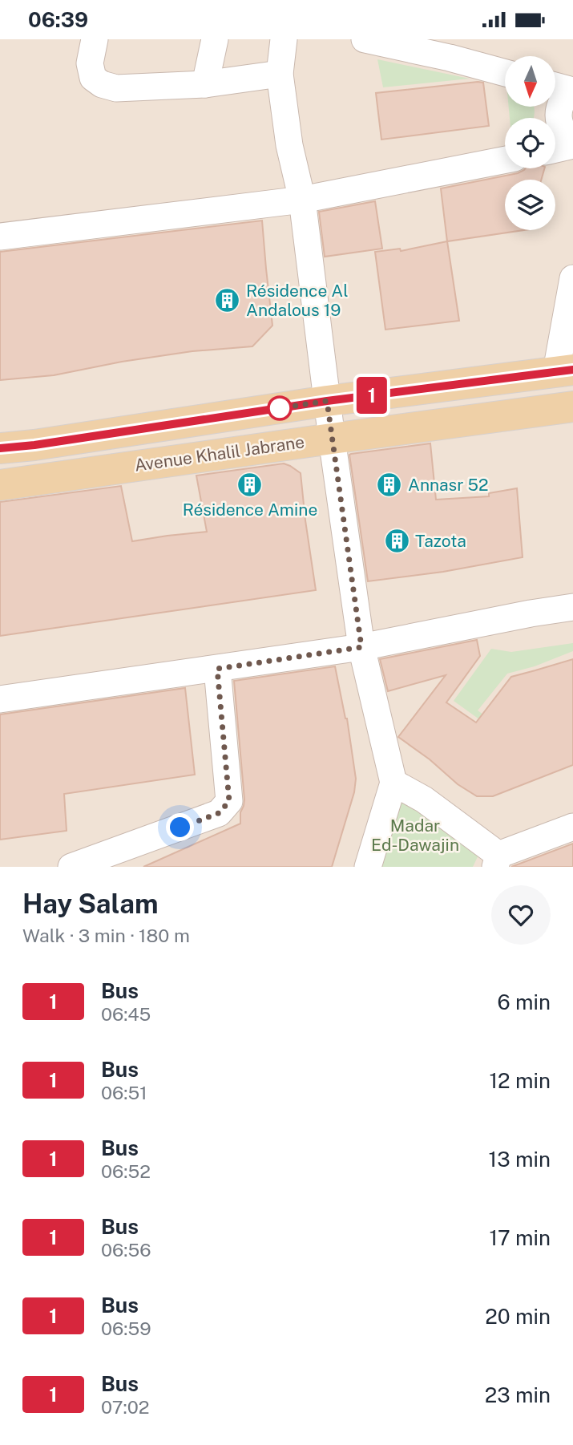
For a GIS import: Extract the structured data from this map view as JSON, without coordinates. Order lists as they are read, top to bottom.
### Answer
{
  "streets": {
    "main road": ["Avenue Khalil Jabrane"]
  },
  "parks": ["Madar Ed-Dawajin"],
  "places": {
    "building": [
      "Résidence Al Andalous 19",
      "Résidence Amine",
      "Annasr 52",
      "Tazota"
    ]
  },
  "lines": ["bus line 1"],
  "north": "bottom",
  "page": {
    "status": "06:39",
    "on_map": "1",
    "heading": ["Hay Salam", "Walk · 3 min · 180 m"],
    "list": [
      {
        "mark": "1",
        "name": "Bus",
        "note": "06:45",
        "value": "6 min"
      },
      {
        "mark": "1",
        "name": "Bus",
        "note": "06:51",
        "value": "12 min"
      },
      {
        "mark": "1",
        "name": "Bus",
        "note": "06:52",
        "value": "13 min"
      },
      {
        "mark": "1",
        "name": "Bus",
        "note": "06:56",
        "value": "17 min"
      },
      {
        "mark": "1",
        "name": "Bus",
        "note": "06:59",
        "value": "20 min"
      },
      {
        "mark": "1",
        "name": "Bus",
        "note": "07:02",
        "value": "23 min"
      }
    ]
  }
}
